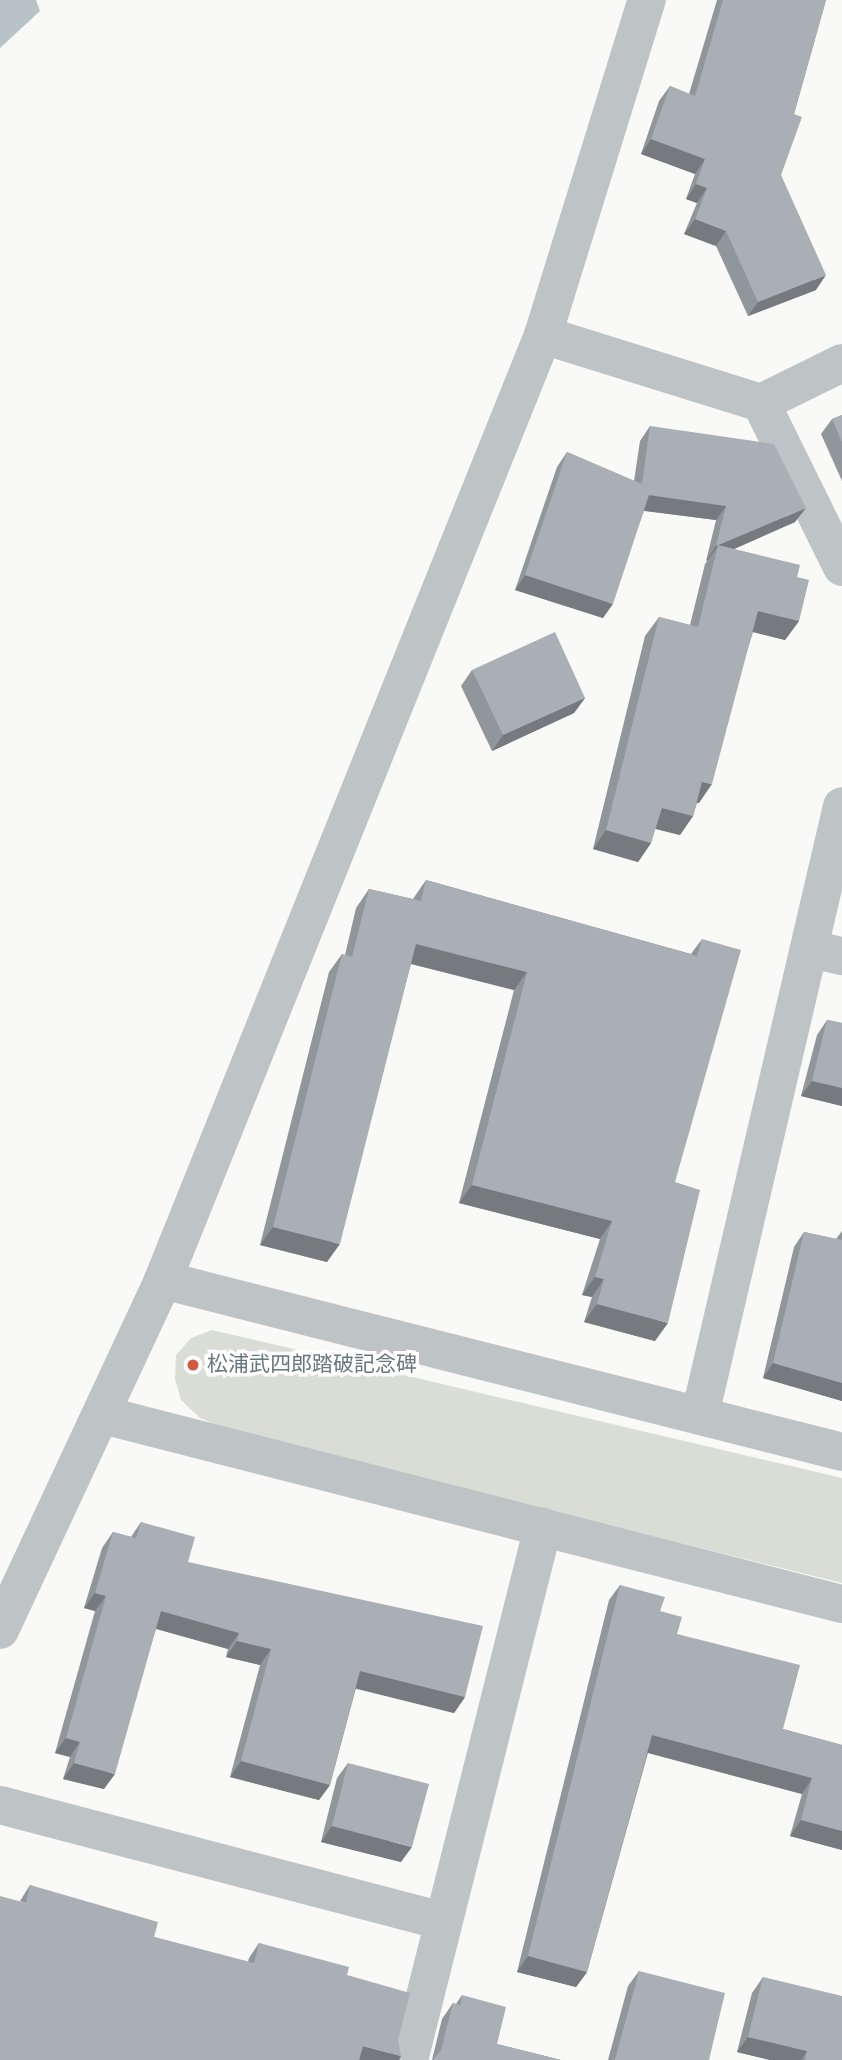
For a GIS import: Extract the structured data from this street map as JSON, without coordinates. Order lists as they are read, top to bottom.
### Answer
{
  "places": ["松浦武四郎踏破記念碑"]
}
